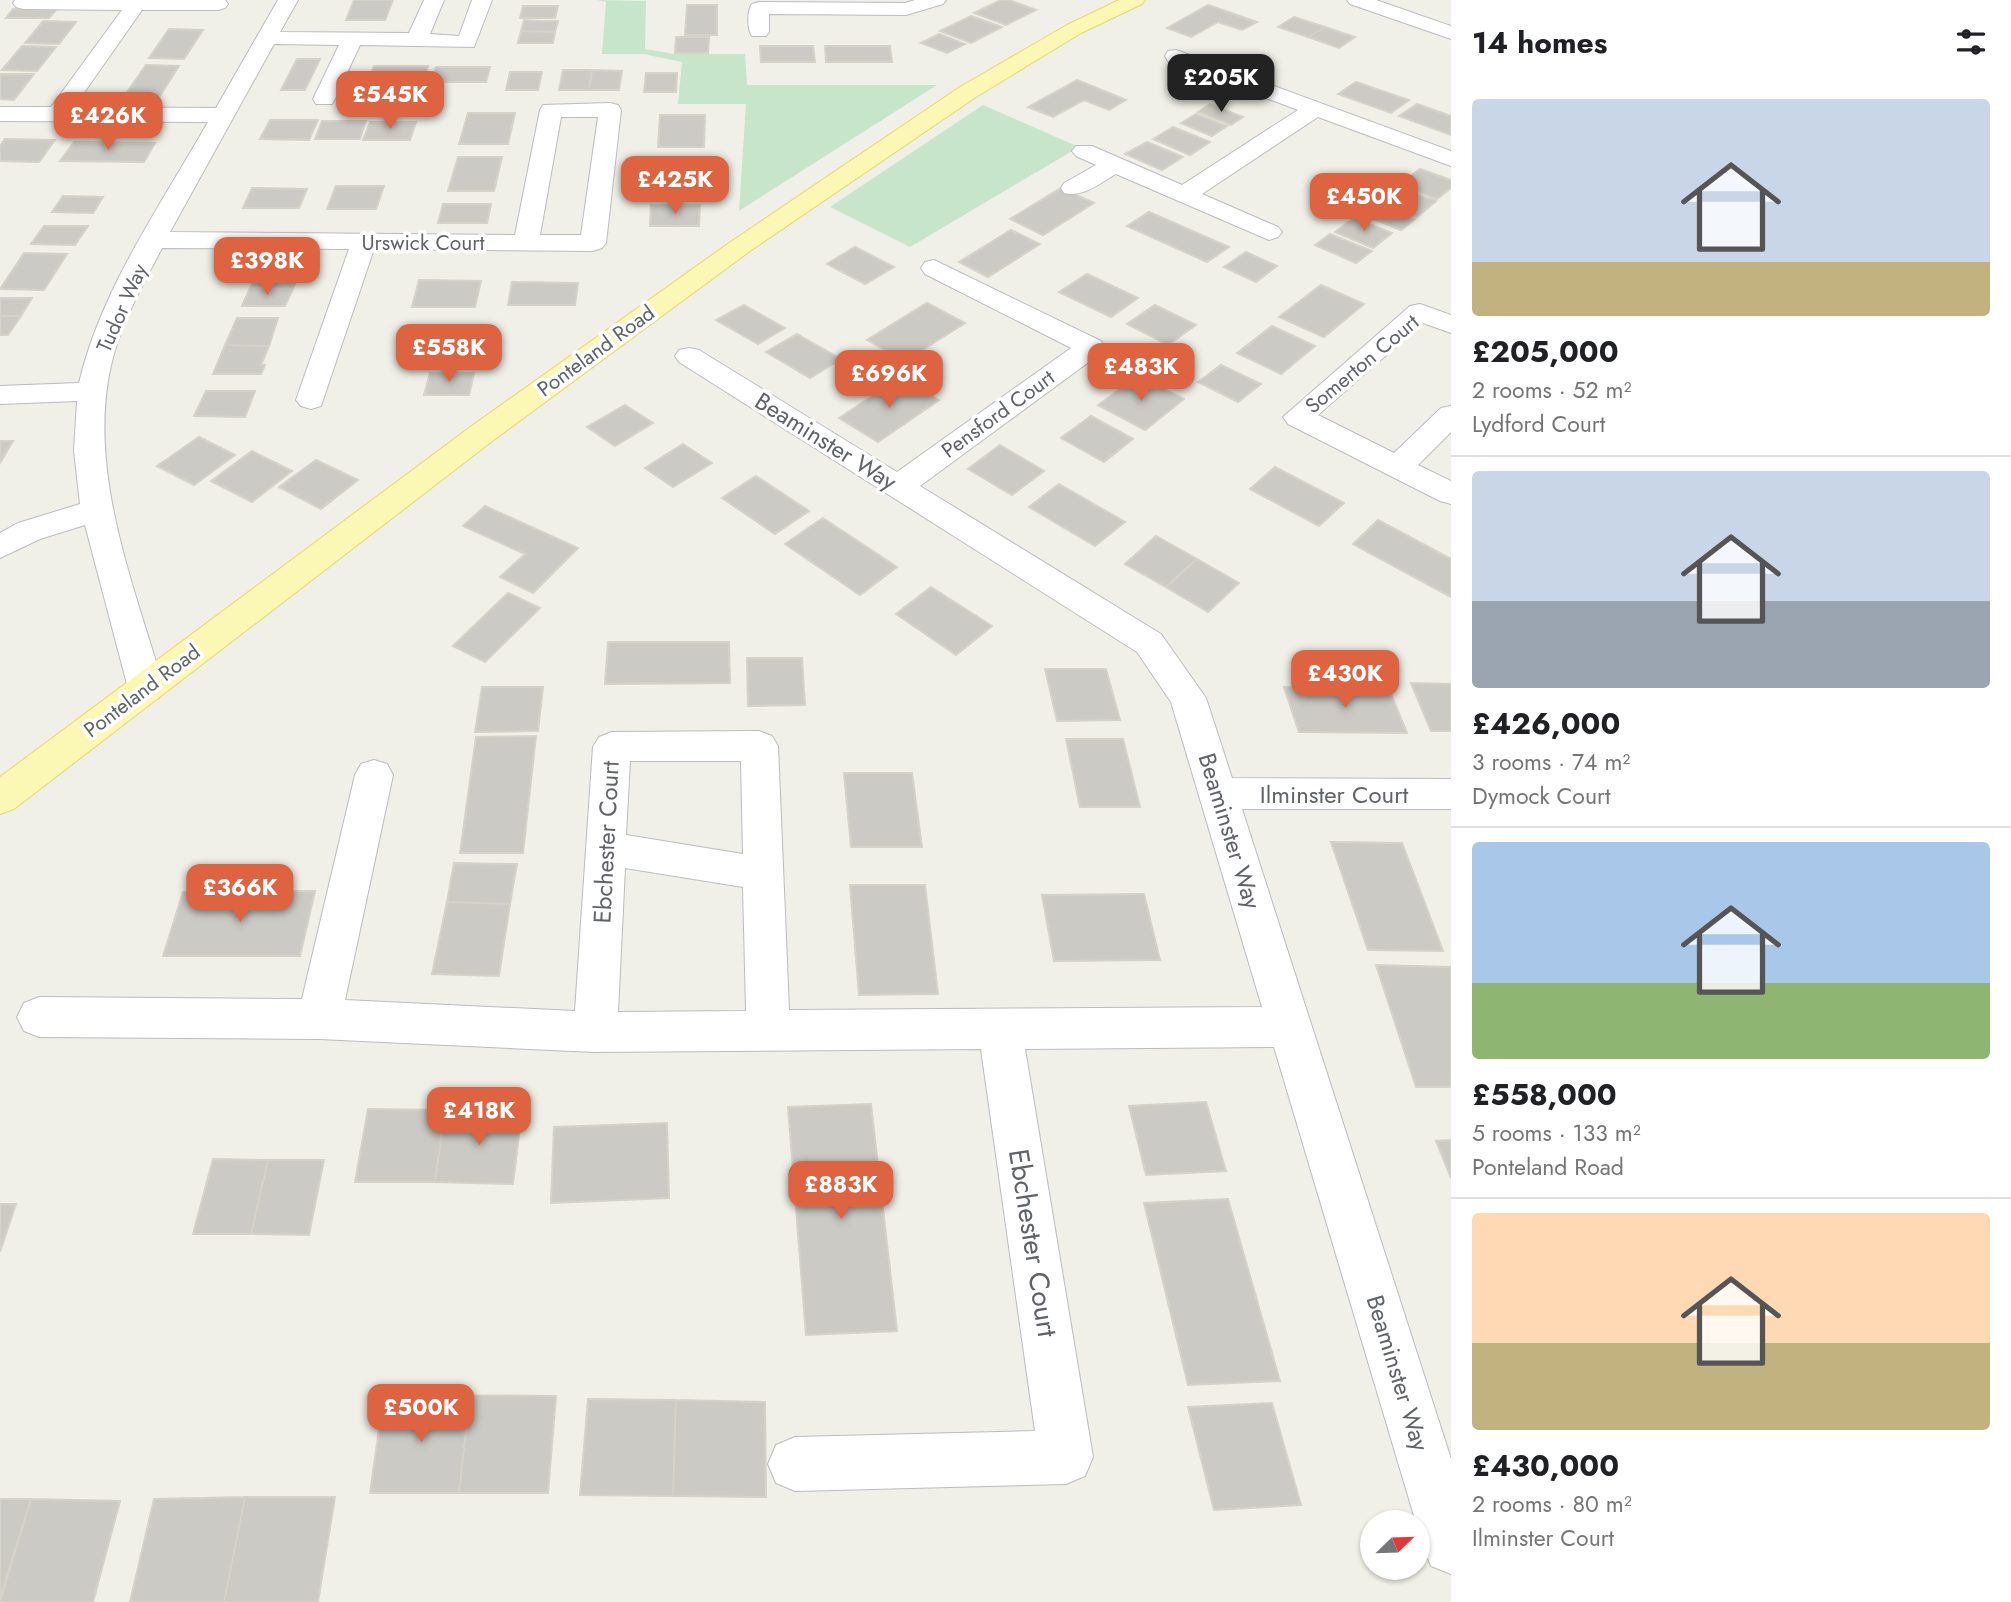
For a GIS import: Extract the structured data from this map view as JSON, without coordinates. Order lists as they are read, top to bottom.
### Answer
{
  "streets": {
    "main road": ["Ponteland Road"],
    "street": [
      "Urswick Court",
      "Tudor Way",
      "Somerton Court",
      "Pensford Court",
      "Beaminster Way",
      "Ilminster Court",
      "Ebchester Court"
    ]
  },
  "crossings": [
    ["Urswick Court", "Tudor Way"],
    ["Tudor Way", "Ponteland Road"],
    ["Pensford Court", "Beaminster Way"],
    ["Beaminster Way", "Ilminster Court"]
  ],
  "north": "top right",
  "page": {
    "heading": "14 homes",
    "price": [
      "£205K",
      "£545K",
      "£426K",
      "£425K",
      "£450K",
      "£398K",
      "£558K",
      "£483K",
      "£696K",
      "£430K",
      "£366K",
      "£418K",
      "£883K",
      "£500K"
    ],
    "list": [
      {
        "name": "£205,000",
        "note": "2 rooms · 52 m² · Lydford Court"
      },
      {
        "name": "£426,000",
        "note": "3 rooms · 74 m² · Dymock Court"
      },
      {
        "name": "£558,000",
        "note": "5 rooms · 133 m² · Ponteland Road"
      },
      {
        "name": "£430,000",
        "note": "2 rooms · 80 m² · Ilminster Court"
      }
    ]
  }
}
